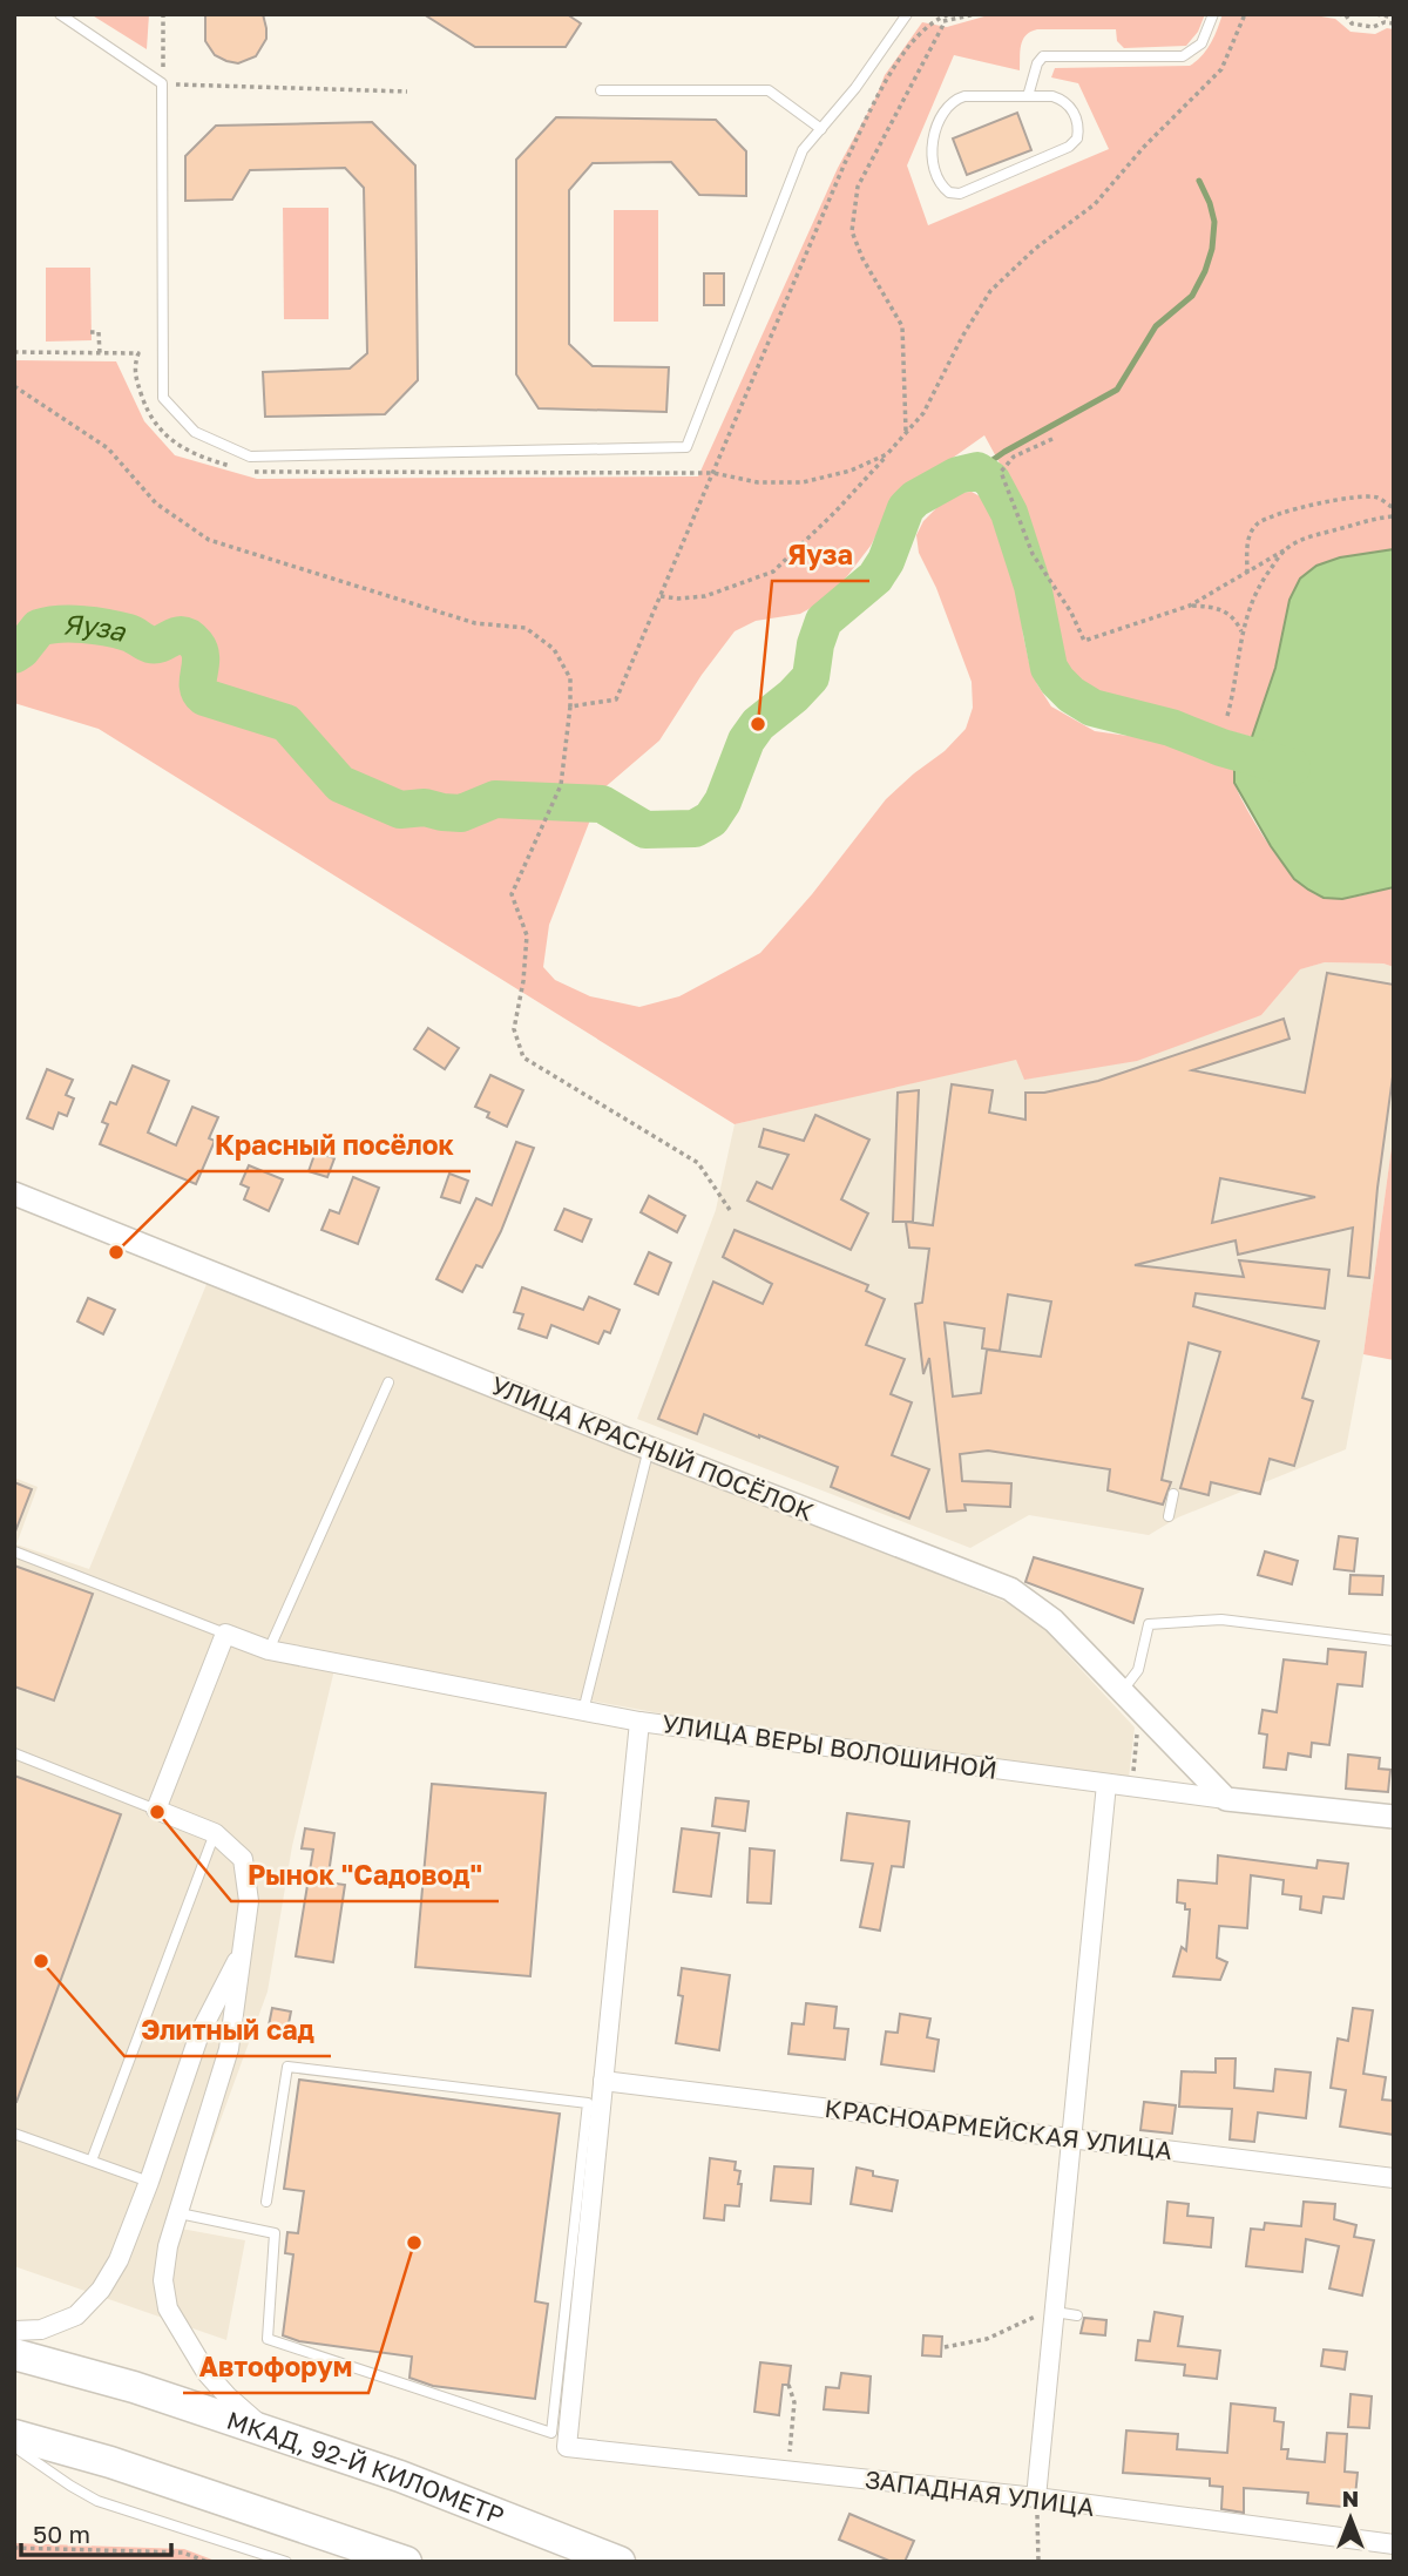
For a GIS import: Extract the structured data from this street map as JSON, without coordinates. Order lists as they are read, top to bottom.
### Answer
{
  "streets": {
    "highway": ["МКАД, 92-Й КИЛОМЕТР"],
    "street": [
      "УЛИЦА КРАСНЫЙ ПОСЁЛОК",
      "УЛИЦА ВЕРЫ ВОЛОШИНОЙ",
      "КРАСНОАРМЕЙСКАЯ УЛИЦА",
      "ЗАПАДНАЯ УЛИЦА"
    ]
  },
  "crossings": [
    ["УЛИЦА КРАСНЫЙ ПОСЁЛОК", "УЛИЦА ВЕРЫ ВОЛОШИНОЙ"],
    ["КРАСНОАРМЕЙСКАЯ УЛИЦА", "ЗАПАДНАЯ УЛИЦА"]
  ],
  "water": ["Яуза"],
  "places": [
    "Яуза",
    "Красный посёлок",
    "Рынок \"Садовод\"",
    "Элитный сад",
    "Автофорум"
  ],
  "scale_bar": "50 m",
  "north": "top"
}
